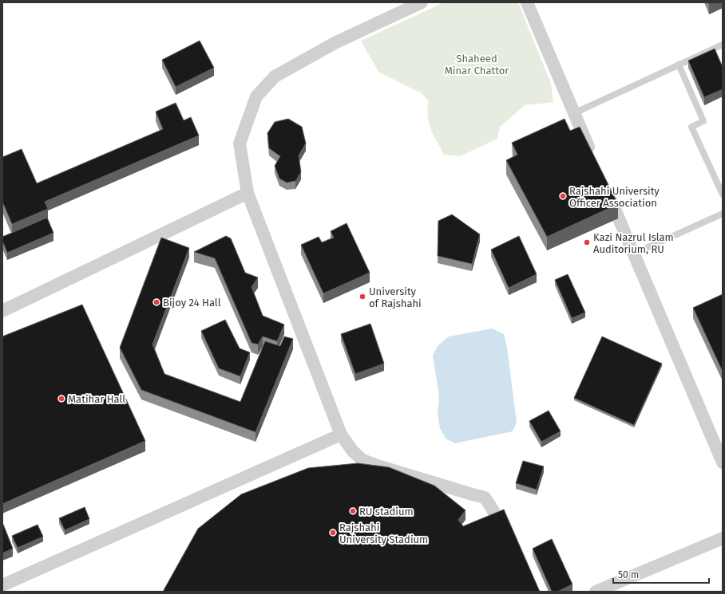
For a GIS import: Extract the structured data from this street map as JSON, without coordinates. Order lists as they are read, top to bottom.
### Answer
{
  "parks": ["Shaheed Minar Chattor"],
  "places": [
    "Rajshahi University Officer Association",
    "Kazi Nazrul Islam Auditorium, RU",
    "University of Rajshahi",
    "Bijoy 24 Hall",
    "Matihar Hall",
    "RU stadium",
    "Rajshahi University Stadium"
  ],
  "scale_bar": "50 m"
}
